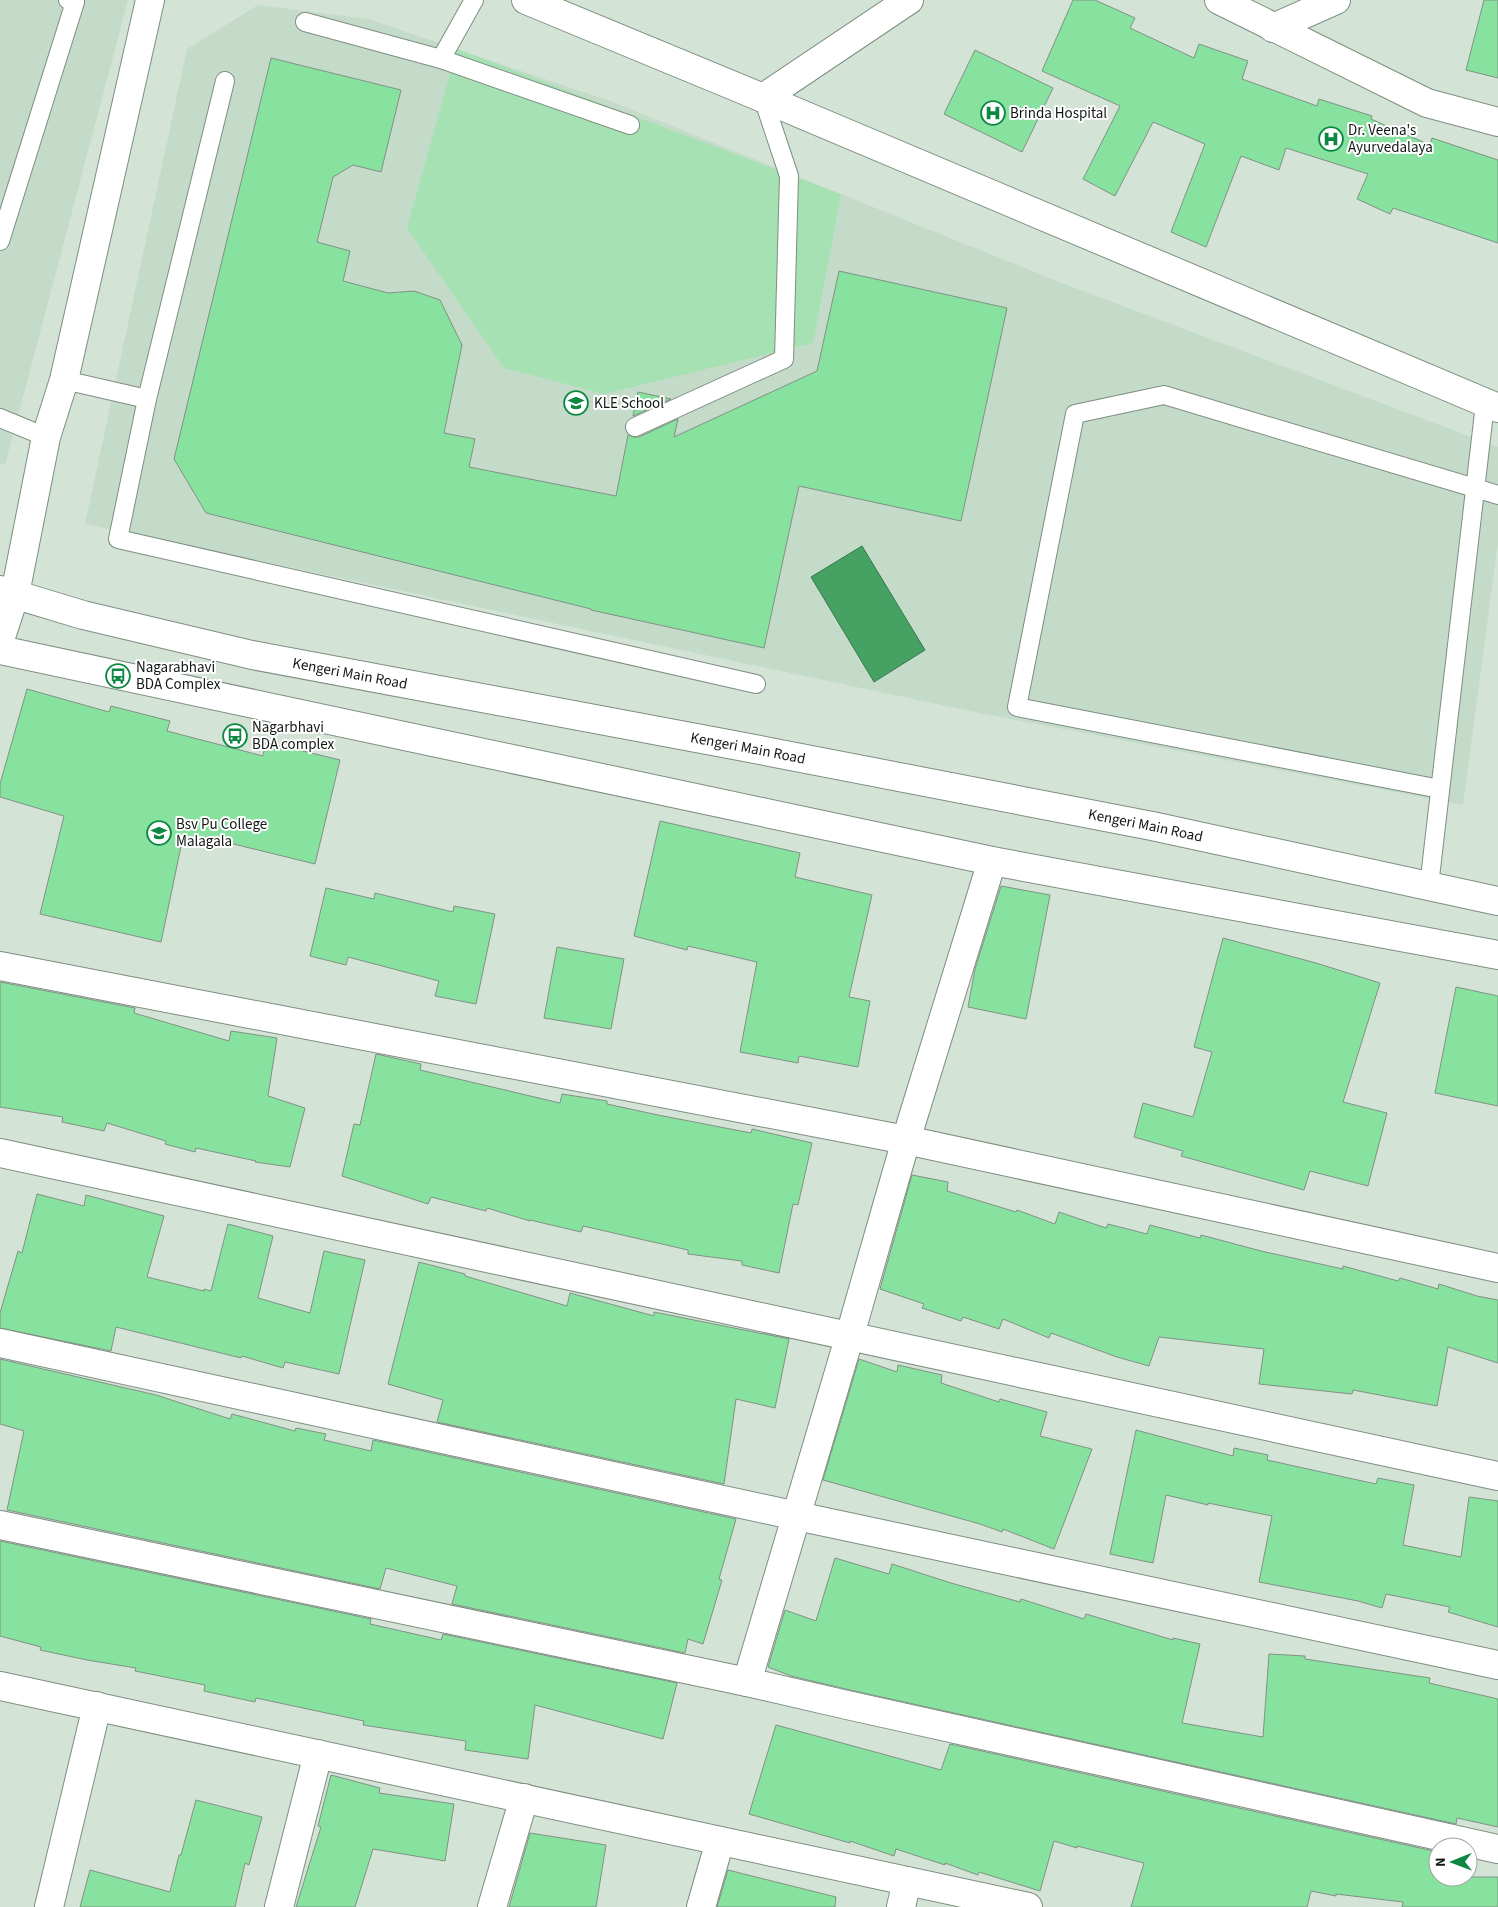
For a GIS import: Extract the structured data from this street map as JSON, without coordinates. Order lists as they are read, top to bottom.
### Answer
{
  "streets": {
    "street": ["Kengeri Main Road"]
  },
  "places": {
    "hospital": ["Brinda Hospital", "Dr. Veena's Ayurvedalaya"],
    "school or university": ["KLE School", "Bsv Pu College Malagala"],
    "bus stop": ["Nagarabhavi BDA Complex", "Nagarbhavi BDA complex"]
  },
  "north": "left"
}
